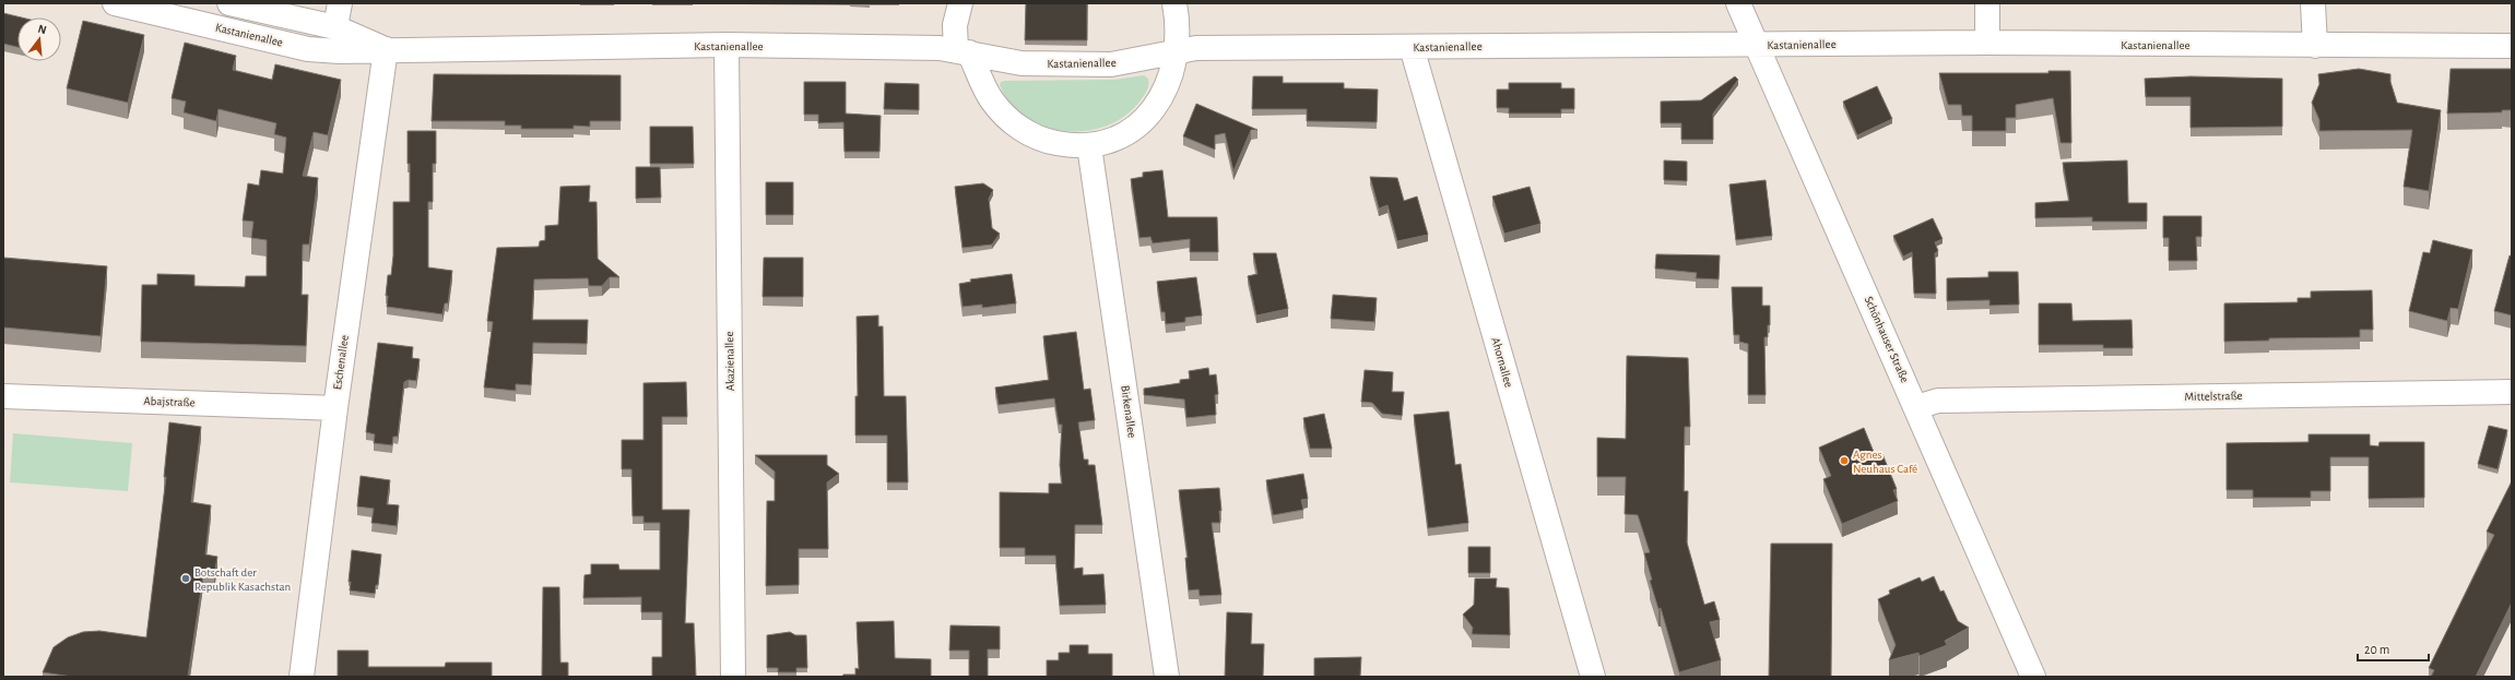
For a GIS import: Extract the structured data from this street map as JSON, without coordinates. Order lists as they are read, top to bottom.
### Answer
{
  "streets": {
    "street": [
      "Kastanienallee",
      "Schönhauser Straße",
      "Akazienallee",
      "Eschenallee",
      "Ahornallee",
      "Mittelstraße",
      "Abajstraße",
      "Birkenallee"
    ]
  },
  "crossings": [
    ["Kastanienallee", "Schönhauser Straße"],
    ["Kastanienallee", "Akazienallee"],
    ["Kastanienallee", "Eschenallee"],
    ["Kastanienallee", "Ahornallee"],
    ["Schönhauser Straße", "Mittelstraße"],
    ["Eschenallee", "Abajstraße"]
  ],
  "places": ["Agnes Neuhaus Café", "Botschaft der Republik Kasachstan"],
  "scale_bar": "20 m",
  "north": "top"
}
